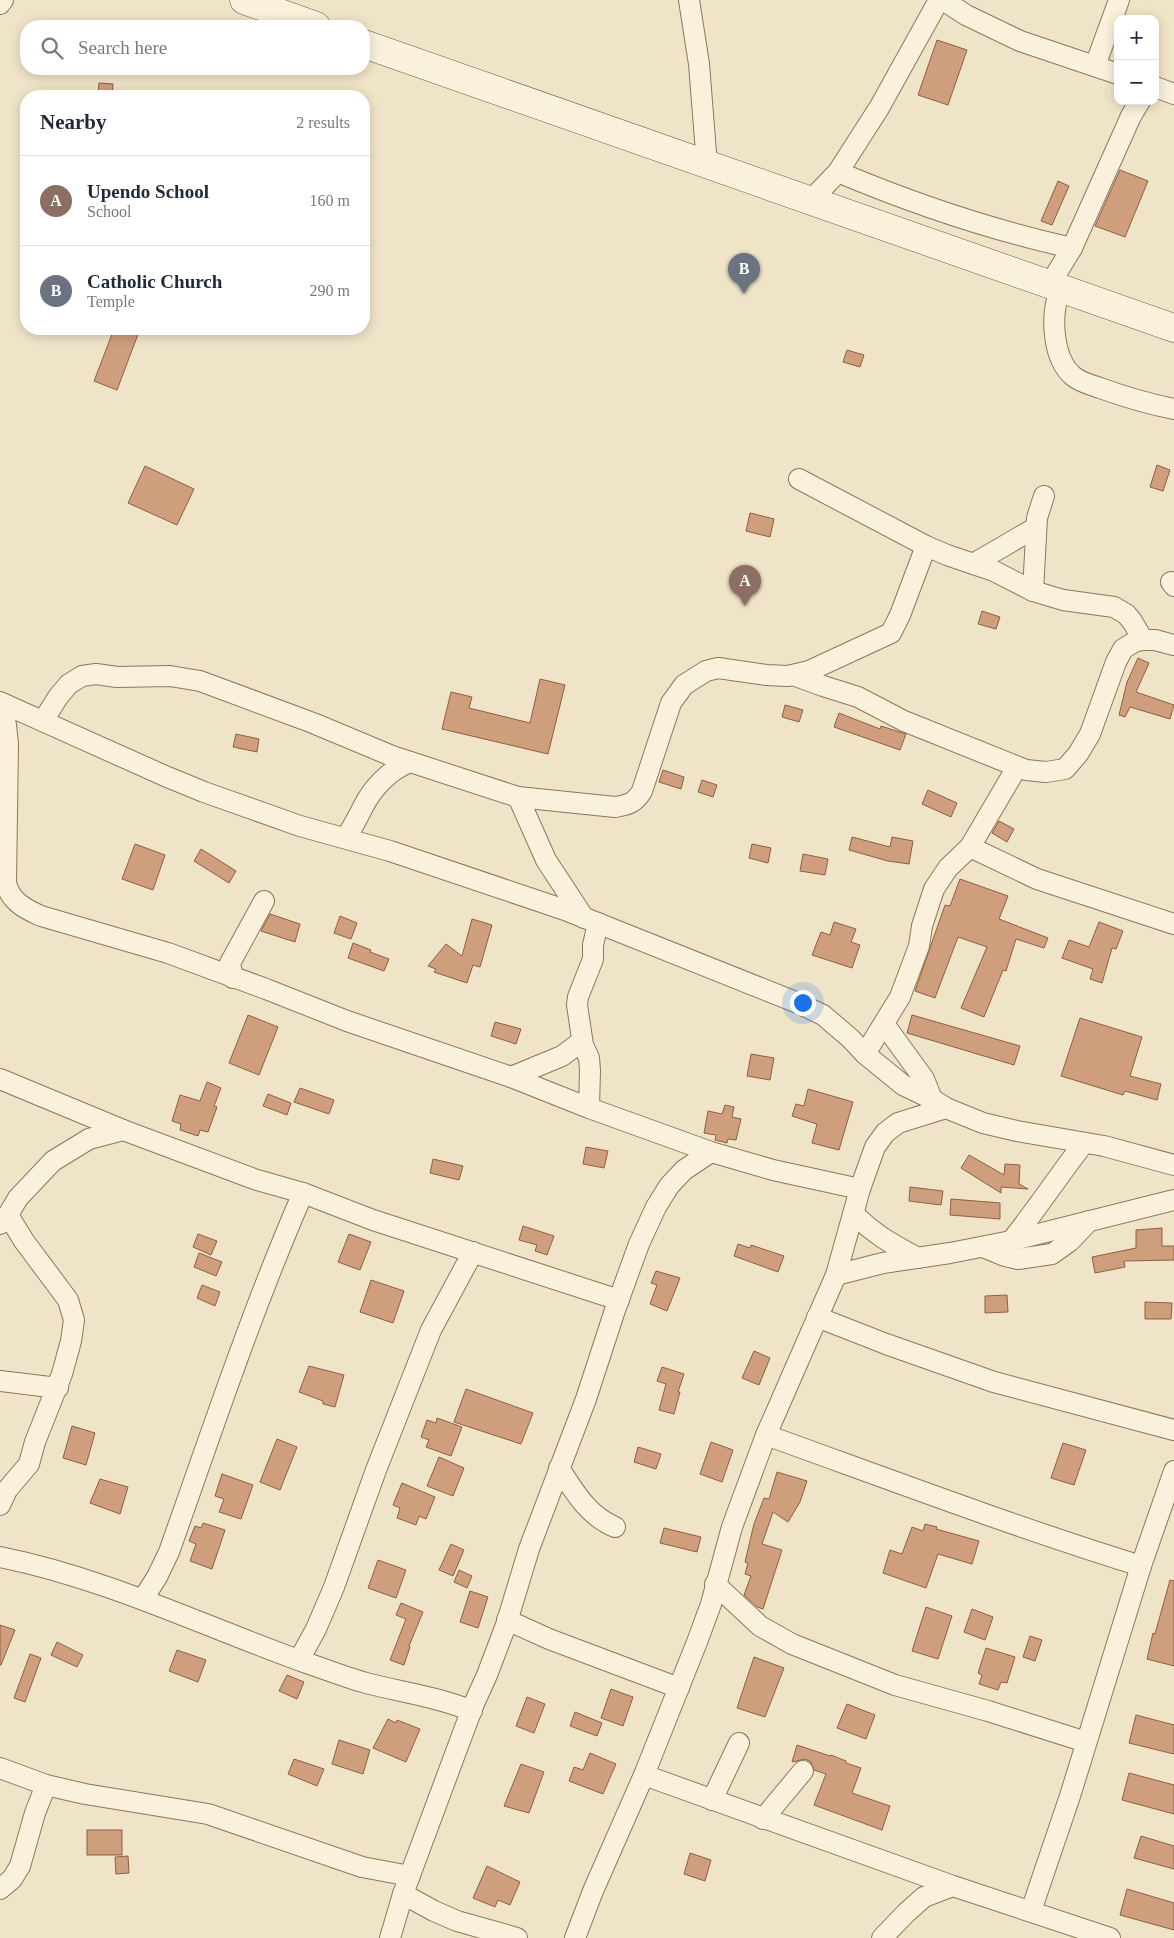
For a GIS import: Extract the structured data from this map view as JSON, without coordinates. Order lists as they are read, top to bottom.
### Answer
{
  "page": {
    "map_buttons": ["+", "−"],
    "search": "Search here",
    "heading": ["Nearby", "2 results"],
    "list": [
      {
        "mark": "A",
        "name": "Upendo School",
        "note": "School",
        "value": "160 m"
      },
      {
        "mark": "B",
        "name": "Catholic Church",
        "note": "Temple",
        "value": "290 m"
      }
    ],
    "pins": ["B", "A"]
  }
}
